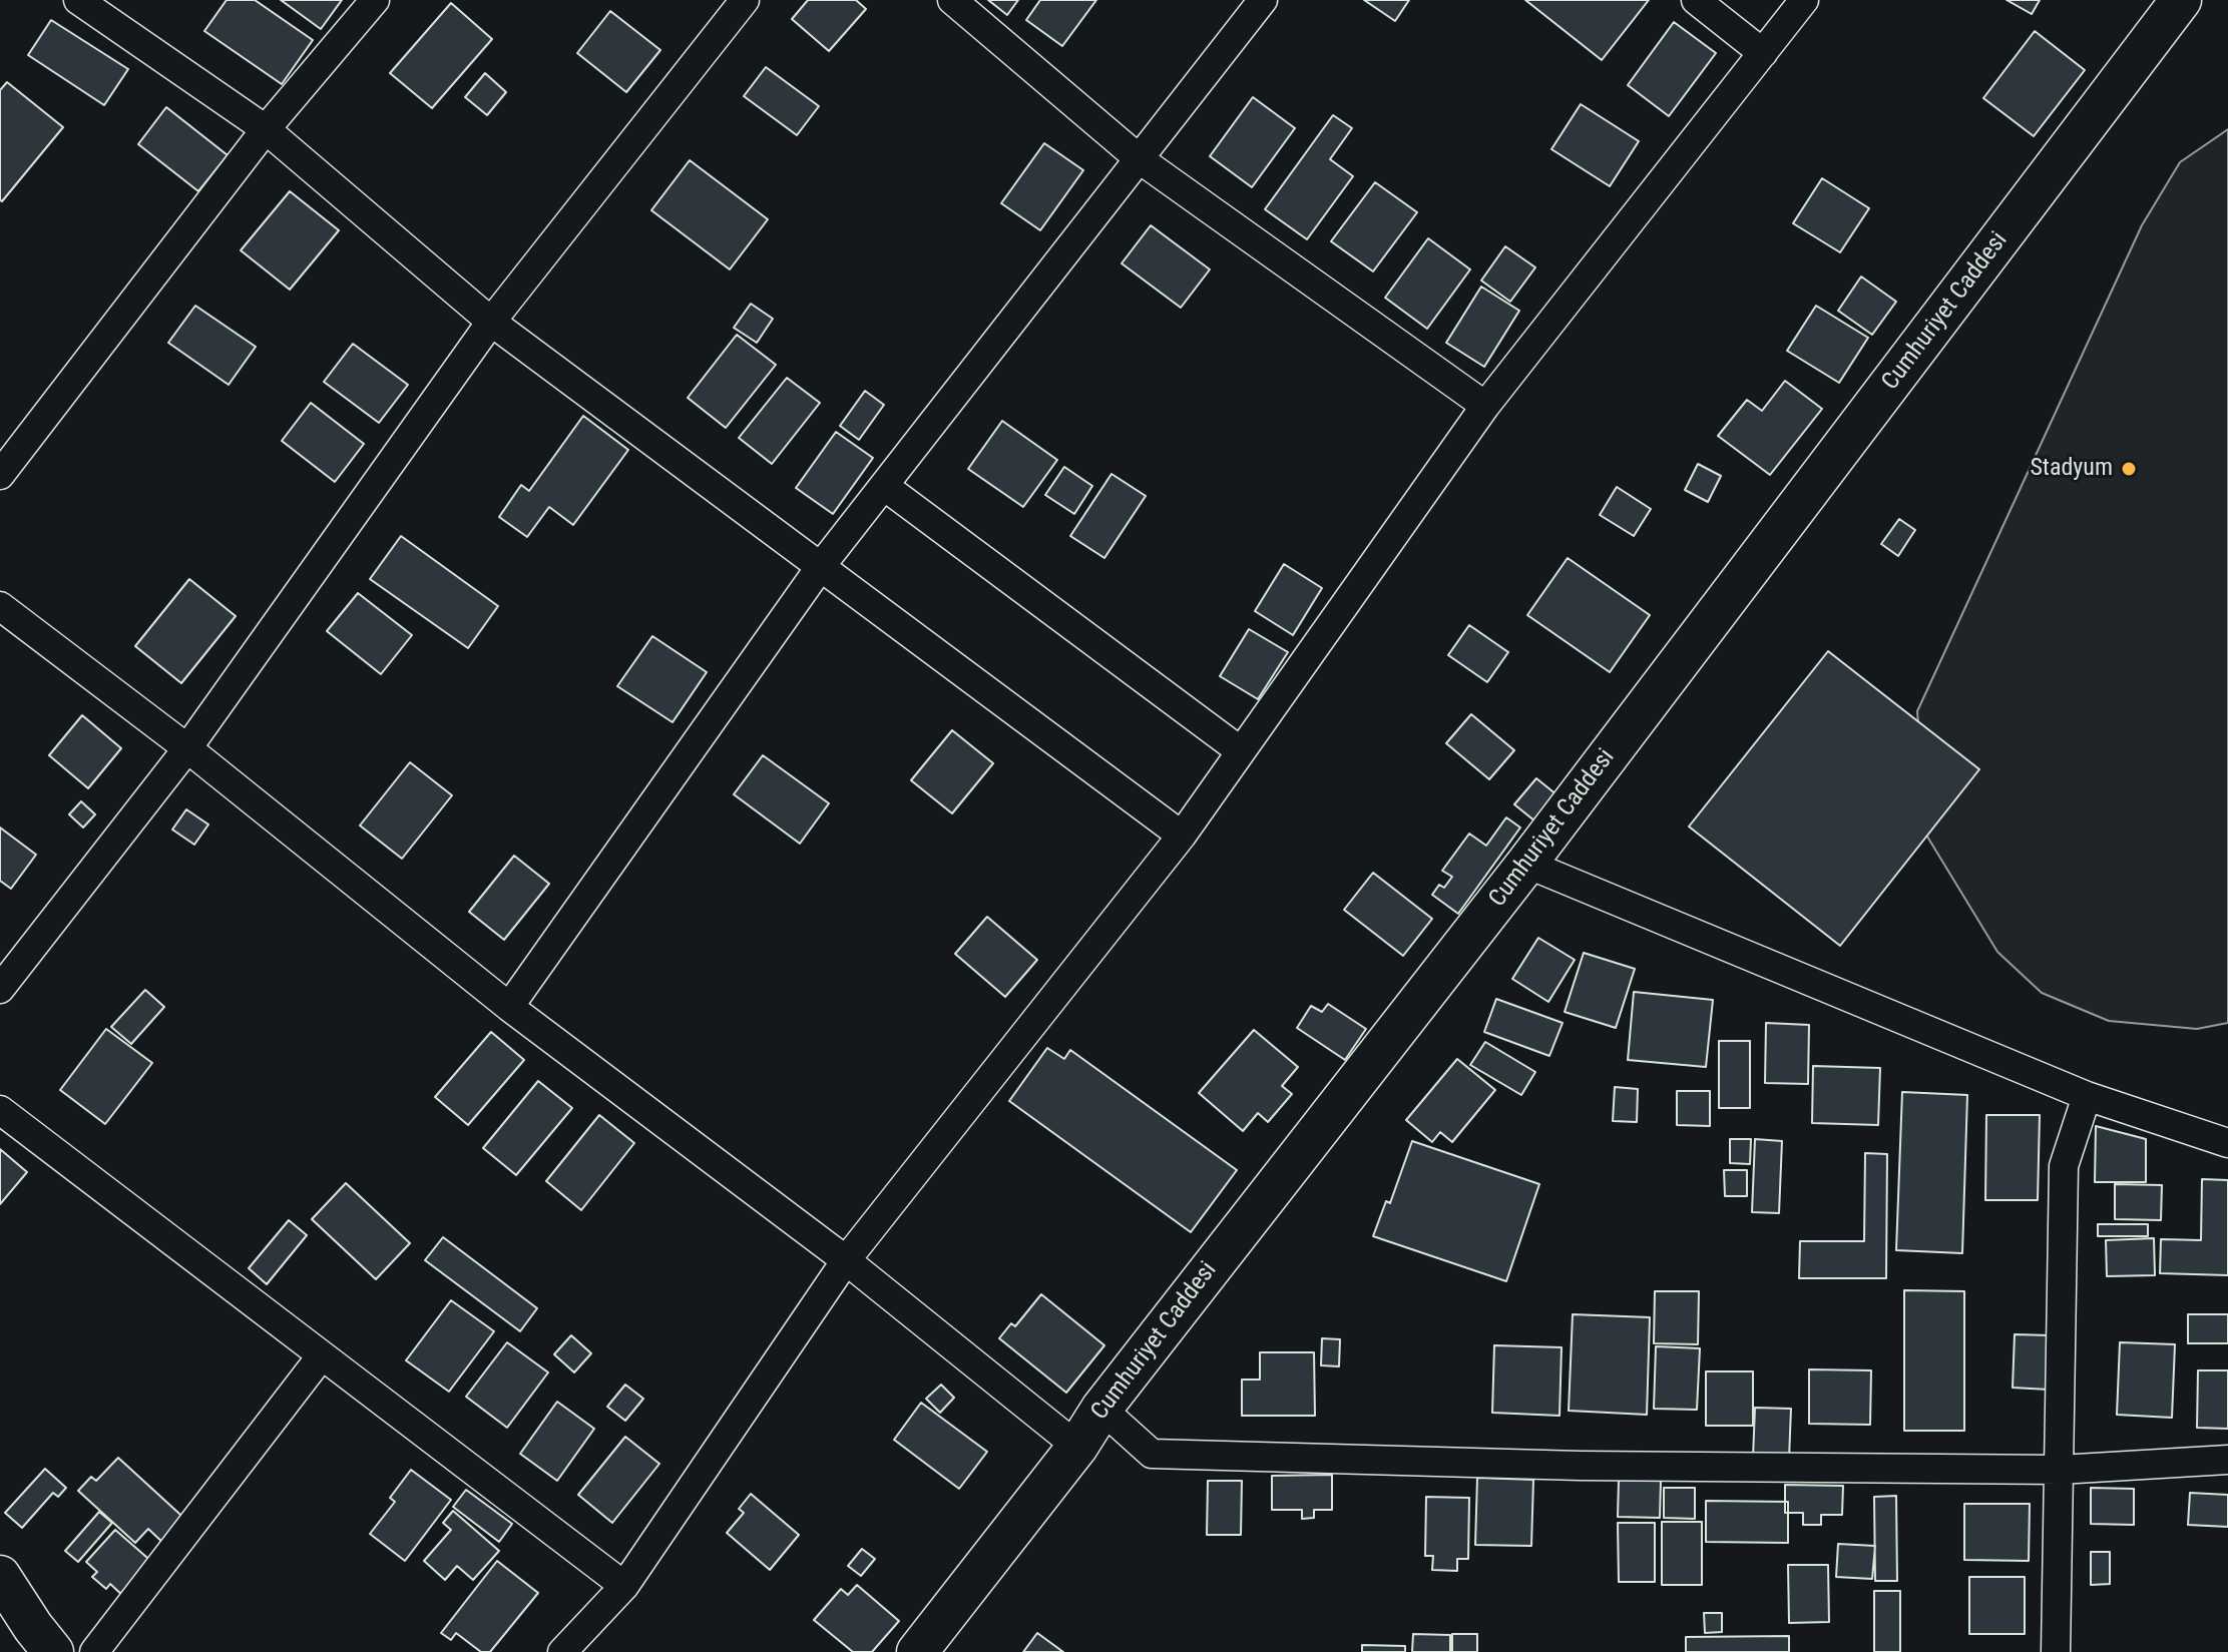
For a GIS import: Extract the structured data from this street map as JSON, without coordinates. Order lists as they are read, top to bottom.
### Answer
{
  "streets": {
    "main road": ["Cumhuriyet Caddesi"]
  },
  "places": ["Stadyum"]
}
